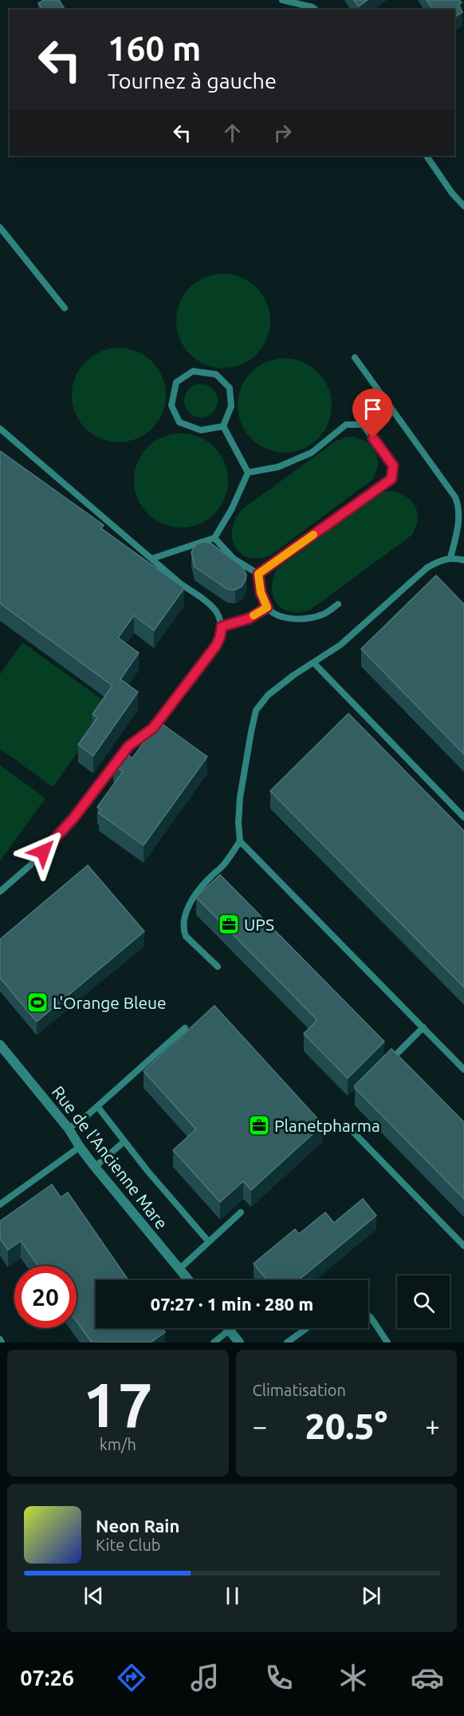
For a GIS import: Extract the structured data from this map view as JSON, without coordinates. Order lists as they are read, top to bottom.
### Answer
{
  "streets": {
    "street": ["Rue de l'Ancienne Mare"]
  },
  "places": {
    "office": ["UPS", "Planetpharma"],
    "sports": ["L'Orange Bleue"]
  },
  "page": {
    "turn": ["160 m", "Tournez à gauche"],
    "limit": "20",
    "trip": "07:27 · 1 min · 280 m",
    "tile": [
      ["17", "km/h"],
      "Climatisation"
    ],
    "heat": ["−", "20.5°", "+"],
    "song": ["Neon Rain", "Kite Club"],
    "tabs": "07:26"
  }
}
